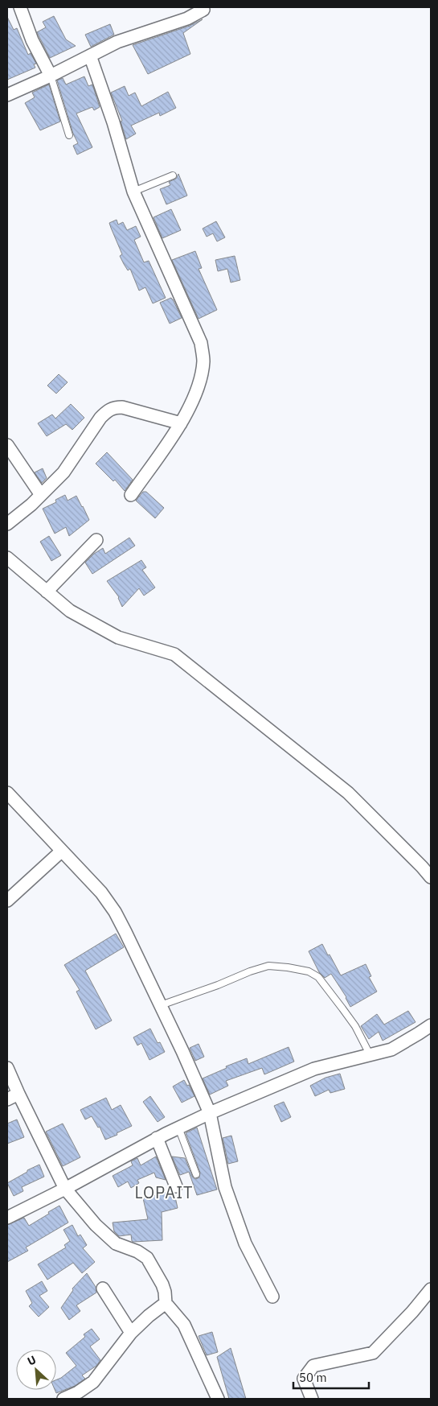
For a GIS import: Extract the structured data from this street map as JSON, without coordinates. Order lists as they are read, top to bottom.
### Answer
{
  "districts": ["LOPAIT"],
  "scale_bar": "50 m",
  "north": "top left"
}
